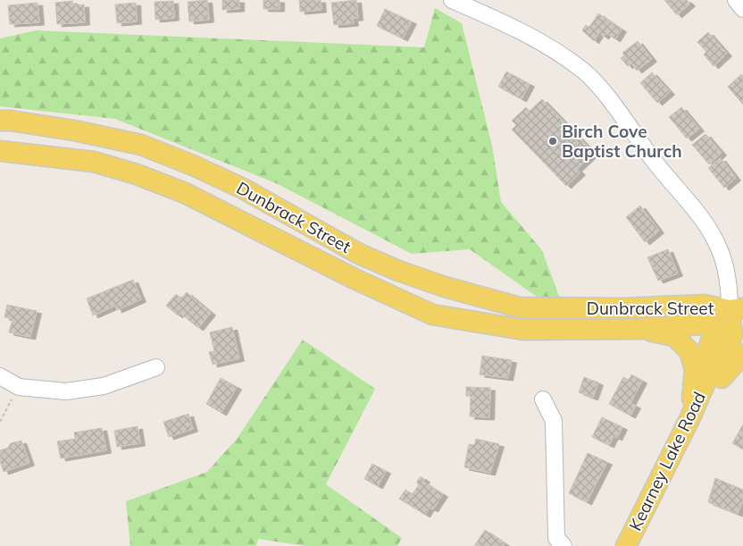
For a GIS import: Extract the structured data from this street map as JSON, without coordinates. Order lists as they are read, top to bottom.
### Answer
{
  "streets": {
    "main road": ["Dunbrack Street", "Kearney Lake Road"]
  },
  "crossings": [
    ["Dunbrack Street", "Kearney Lake Road"]
  ],
  "places": ["Birch Cove Baptist Church"]
}
